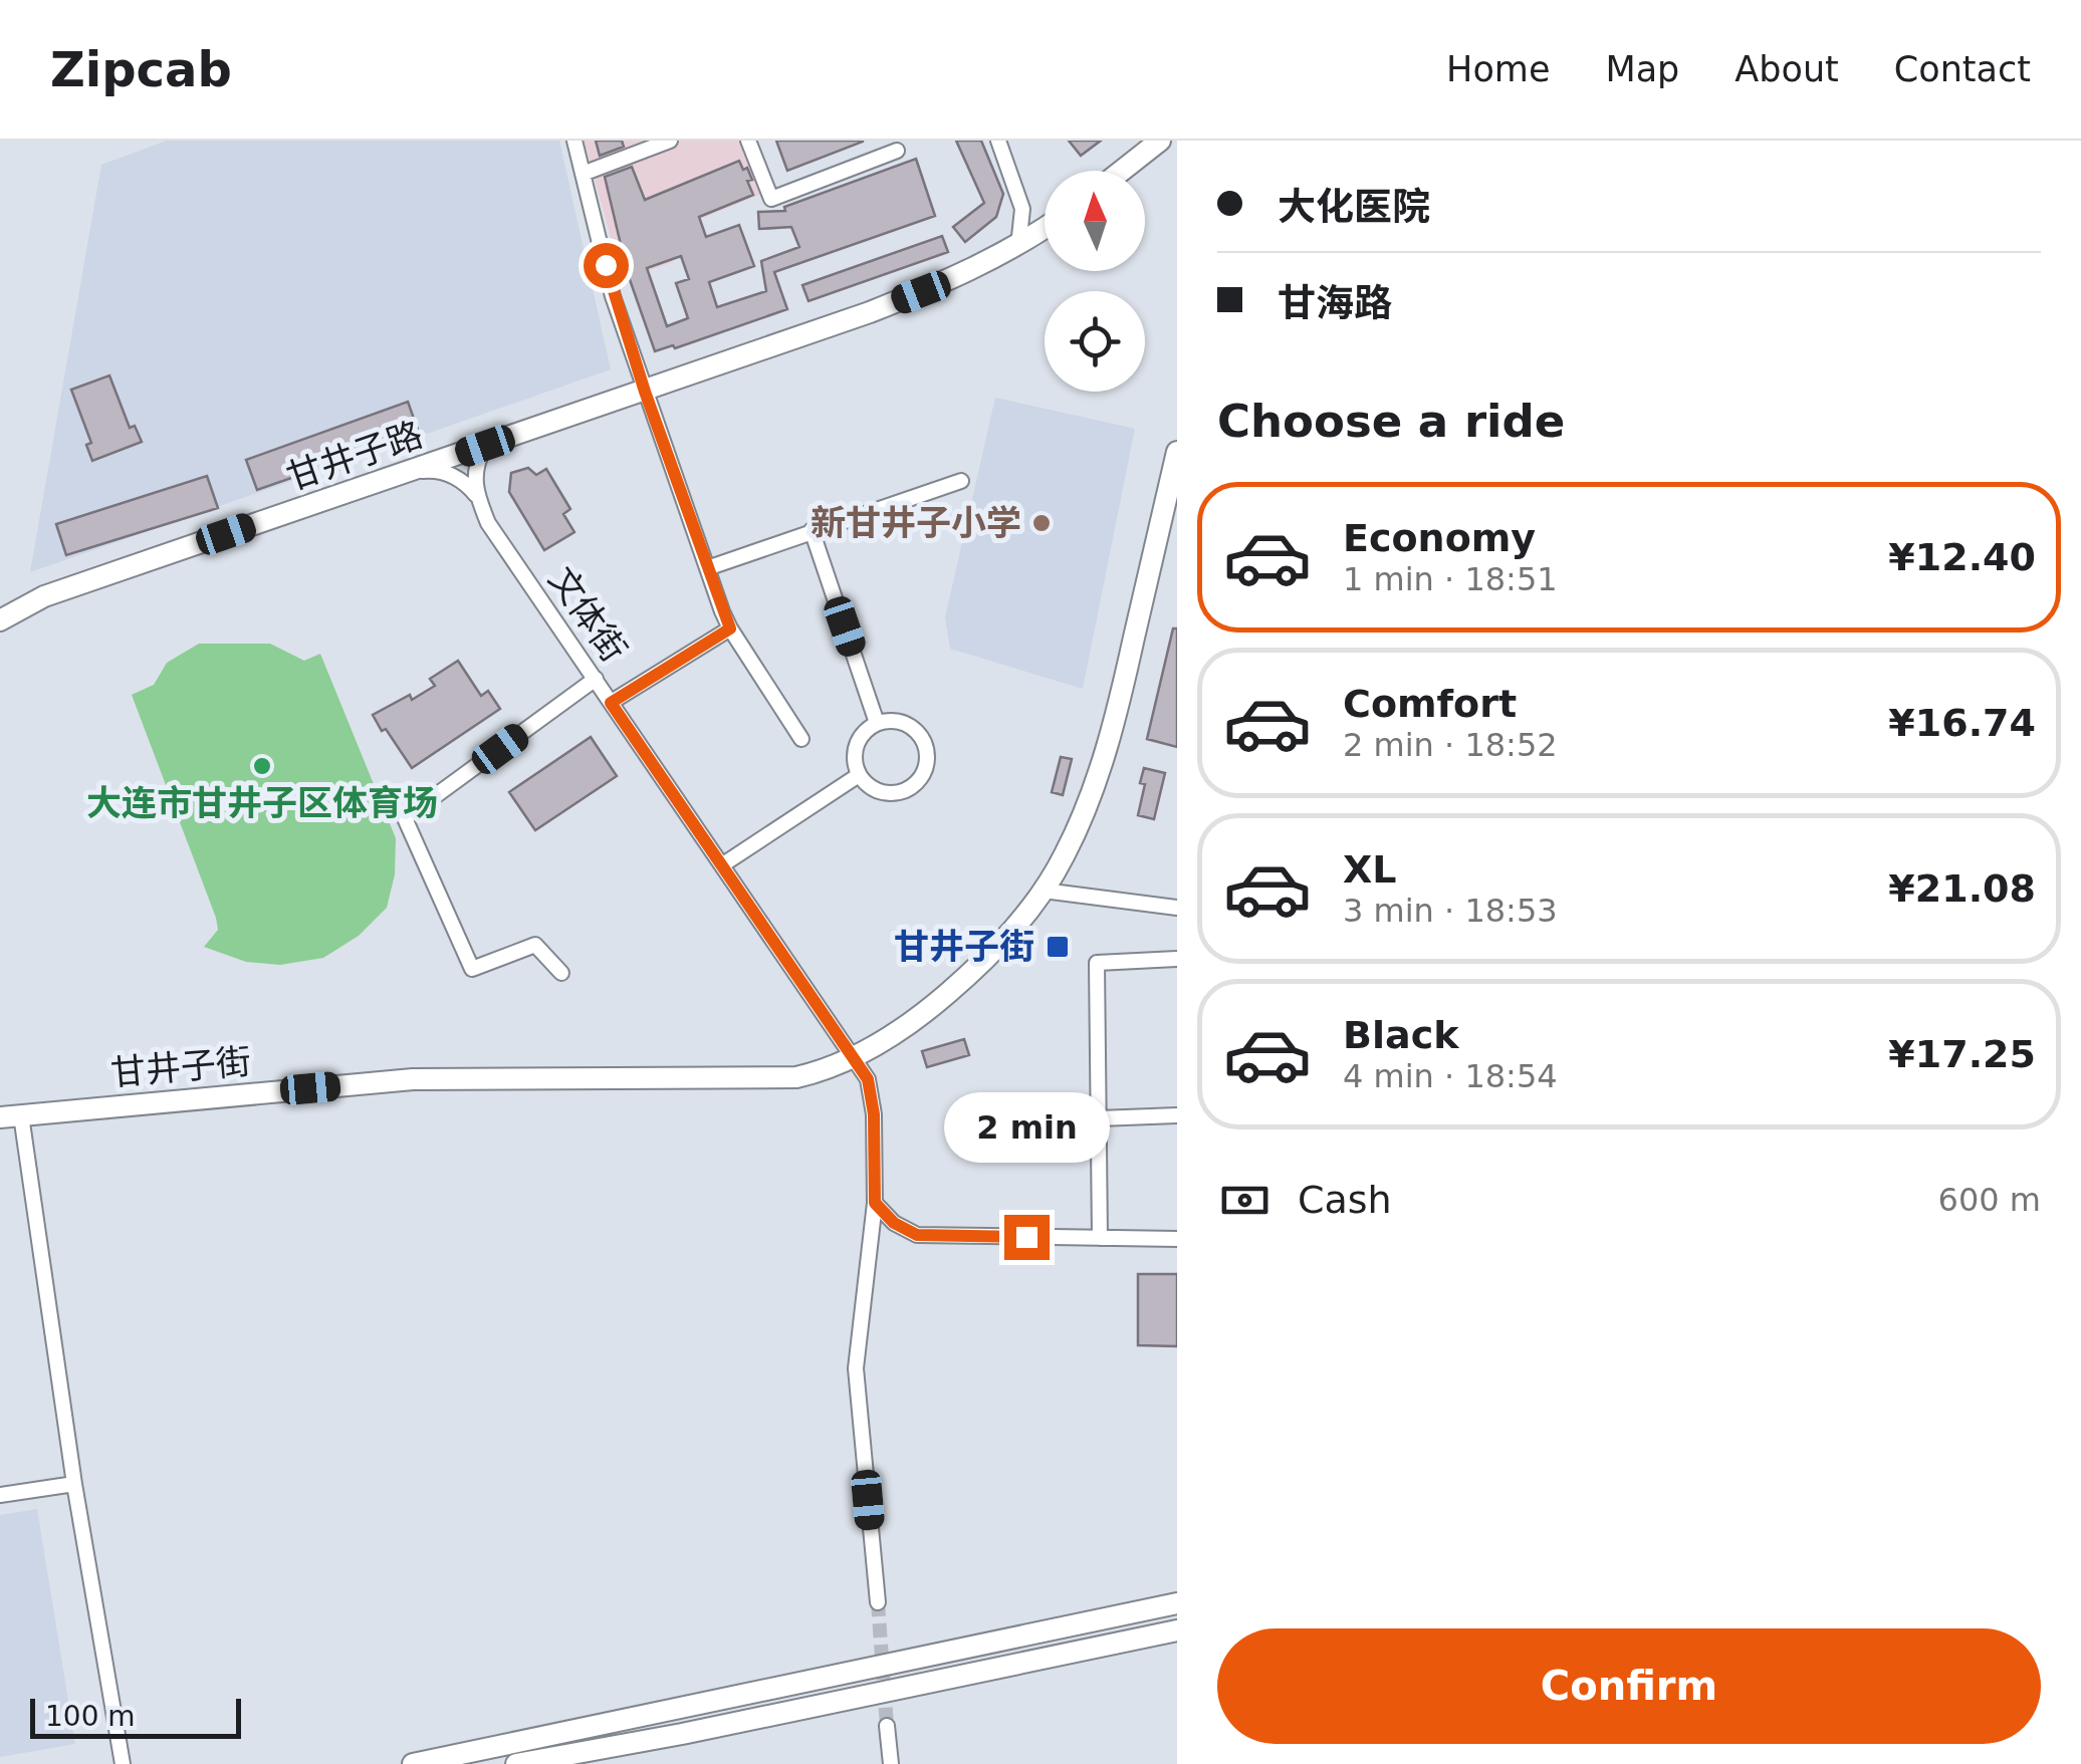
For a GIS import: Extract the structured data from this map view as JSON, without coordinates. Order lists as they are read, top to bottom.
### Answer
{
  "streets": {
    "street": ["甘井子路", "文体街", "甘井子街"]
  },
  "crossings": [
    ["文体街", "甘井子街"]
  ],
  "places": {
    "other": ["新甘井子小学", "大连市甘井子区体育场"],
    "transit": ["甘井子街"]
  },
  "scale_bar": "100 m",
  "north": "top",
  "page": {
    "header": "Zipcab",
    "nav": [
      "Home",
      "Map",
      "About",
      "Contact"
    ],
    "banner": ["大化医院", "甘海路"],
    "heading": "Choose a ride",
    "list": [
      {
        "name": "Economy",
        "note": "1 min · 18:51",
        "value": "¥12.40"
      },
      {
        "name": "Comfort",
        "note": "2 min · 18:52",
        "value": "¥16.74"
      },
      {
        "name": "XL",
        "note": "3 min · 18:53",
        "value": "¥21.08"
      },
      {
        "name": "Black",
        "note": "4 min · 18:54",
        "value": "¥17.25"
      }
    ],
    "bubble": "2 min",
    "pay": ["Cash", "600 m"],
    "buttons": "Confirm",
    "scale": "100 m"
  }
}
